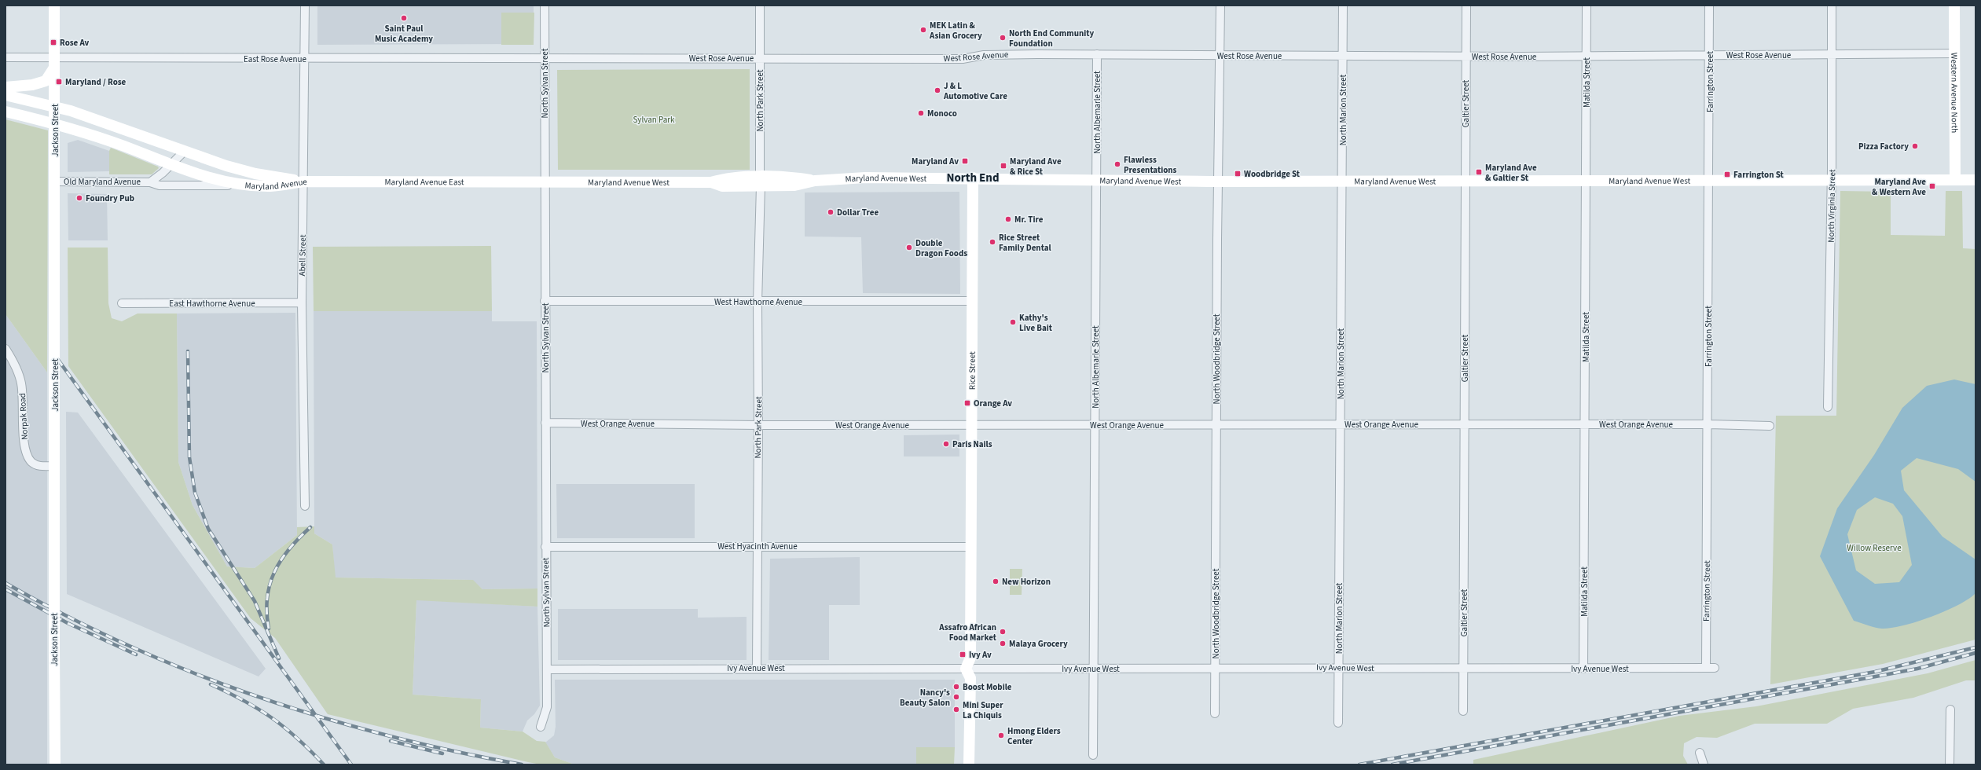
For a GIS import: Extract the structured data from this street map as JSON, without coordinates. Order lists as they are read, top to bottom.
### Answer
{
  "streets": {
    "main road": [
      "Western Avenue North",
      "Jackson Street",
      "Maryland Avenue West",
      "Maryland Avenue East",
      "Maryland Avenue",
      "Rice Street"
    ],
    "street": [
      "West Rose Avenue",
      "East Rose Avenue",
      "Farrington Street",
      "Matilda Street",
      "North Sylvan Street",
      "North Park Street",
      "Galtier Street",
      "North Marion Street",
      "North Albemarle Street",
      "Old Maryland Avenue",
      "North Virginia Street",
      "Abell Street",
      "West Hawthorne Avenue",
      "East Hawthorne Avenue",
      "North Woodbridge Street",
      "Norpak Road",
      "West Orange Avenue",
      "West Hyacinth Avenue",
      "Ivy Avenue West"
    ]
  },
  "crossings": [
    ["West Rose Avenue", "East Rose Avenue"],
    ["West Rose Avenue", "Farrington Street"],
    ["West Rose Avenue", "Matilda Street"],
    ["West Rose Avenue", "North Sylvan Street"],
    ["West Rose Avenue", "Western Avenue North"],
    ["West Rose Avenue", "North Park Street"],
    ["West Rose Avenue", "Galtier Street"],
    ["West Rose Avenue", "North Marion Street"],
    ["West Rose Avenue", "North Albemarle Street"],
    ["West Rose Avenue", "North Virginia Street"],
    ["West Rose Avenue", "North Woodbridge Street"],
    ["East Rose Avenue", "North Sylvan Street"],
    ["East Rose Avenue", "Jackson Street"],
    ["East Rose Avenue", "Abell Street"],
    ["Farrington Street", "Maryland Avenue West"],
    ["Farrington Street", "West Orange Avenue"],
    ["Farrington Street", "Ivy Avenue West"],
    ["Matilda Street", "Maryland Avenue West"],
    ["Matilda Street", "West Orange Avenue"],
    ["Matilda Street", "Ivy Avenue West"],
    ["North Sylvan Street", "Maryland Avenue West"],
    ["North Sylvan Street", "Maryland Avenue East"],
    ["North Sylvan Street", "West Hawthorne Avenue"],
    ["North Sylvan Street", "West Orange Avenue"],
    ["North Sylvan Street", "West Hyacinth Avenue"],
    ["North Sylvan Street", "Ivy Avenue West"],
    ["Western Avenue North", "Maryland Avenue West"],
    ["North Park Street", "Maryland Avenue West"],
    ["North Park Street", "West Hawthorne Avenue"],
    ["North Park Street", "West Orange Avenue"],
    ["North Park Street", "West Hyacinth Avenue"],
    ["North Park Street", "Ivy Avenue West"],
    ["Galtier Street", "Maryland Avenue West"],
    ["Galtier Street", "West Orange Avenue"],
    ["Galtier Street", "Ivy Avenue West"],
    ["North Marion Street", "Maryland Avenue West"],
    ["North Marion Street", "West Orange Avenue"],
    ["North Marion Street", "Ivy Avenue West"],
    ["North Albemarle Street", "Maryland Avenue West"],
    ["North Albemarle Street", "West Orange Avenue"],
    ["North Albemarle Street", "Ivy Avenue West"],
    ["Jackson Street", "Old Maryland Avenue"],
    ["Jackson Street", "Maryland Avenue"],
    ["Jackson Street", "Norpak Road"],
    ["Maryland Avenue West", "Maryland Avenue East"],
    ["Maryland Avenue West", "North Virginia Street"],
    ["Maryland Avenue West", "North Woodbridge Street"],
    ["Maryland Avenue West", "Rice Street"],
    ["Old Maryland Avenue", "Maryland Avenue"],
    ["Maryland Avenue East", "Maryland Avenue"],
    ["Maryland Avenue East", "Abell Street"],
    ["Maryland Avenue", "Abell Street"],
    ["Abell Street", "East Hawthorne Avenue"],
    ["West Hawthorne Avenue", "Rice Street"],
    ["North Woodbridge Street", "West Orange Avenue"],
    ["North Woodbridge Street", "Ivy Avenue West"],
    ["Rice Street", "West Orange Avenue"],
    ["Rice Street", "West Hyacinth Avenue"],
    ["Rice Street", "Ivy Avenue West"]
  ],
  "districts": ["North End"],
  "parks": ["Sylvan Park", "Willow Reserve"],
  "places": {
    "other": [
      "Saint Paul Music Academy",
      "MEK Latin & Asian Grocery",
      "North End Community Foundation",
      "J & L Automotive Care",
      "Monoco",
      "Pizza Factory",
      "Flawless Presentations",
      "Foundry Pub",
      "Dollar Tree",
      "Mr. Tire",
      "Rice Street Family Dental",
      "Double Dragon Foods",
      "Kathy's Live Bait",
      "Paris Nails",
      "New Horizon",
      "Assafro African Food Market",
      "Malaya Grocery",
      "Boost Mobile",
      "Nancy's Beauty Salon",
      "Mini Super La Chiquis",
      "Hmong Elders Center"
    ],
    "transit": [
      "Rose Av",
      "Maryland / Rose",
      "Maryland Av",
      "Maryland Ave & Rice St",
      "Maryland Ave & Galtier St",
      "Woodbridge St",
      "Farrington St",
      "Maryland Ave & Western Ave",
      "Orange Av",
      "Ivy Av"
    ]
  }
}
